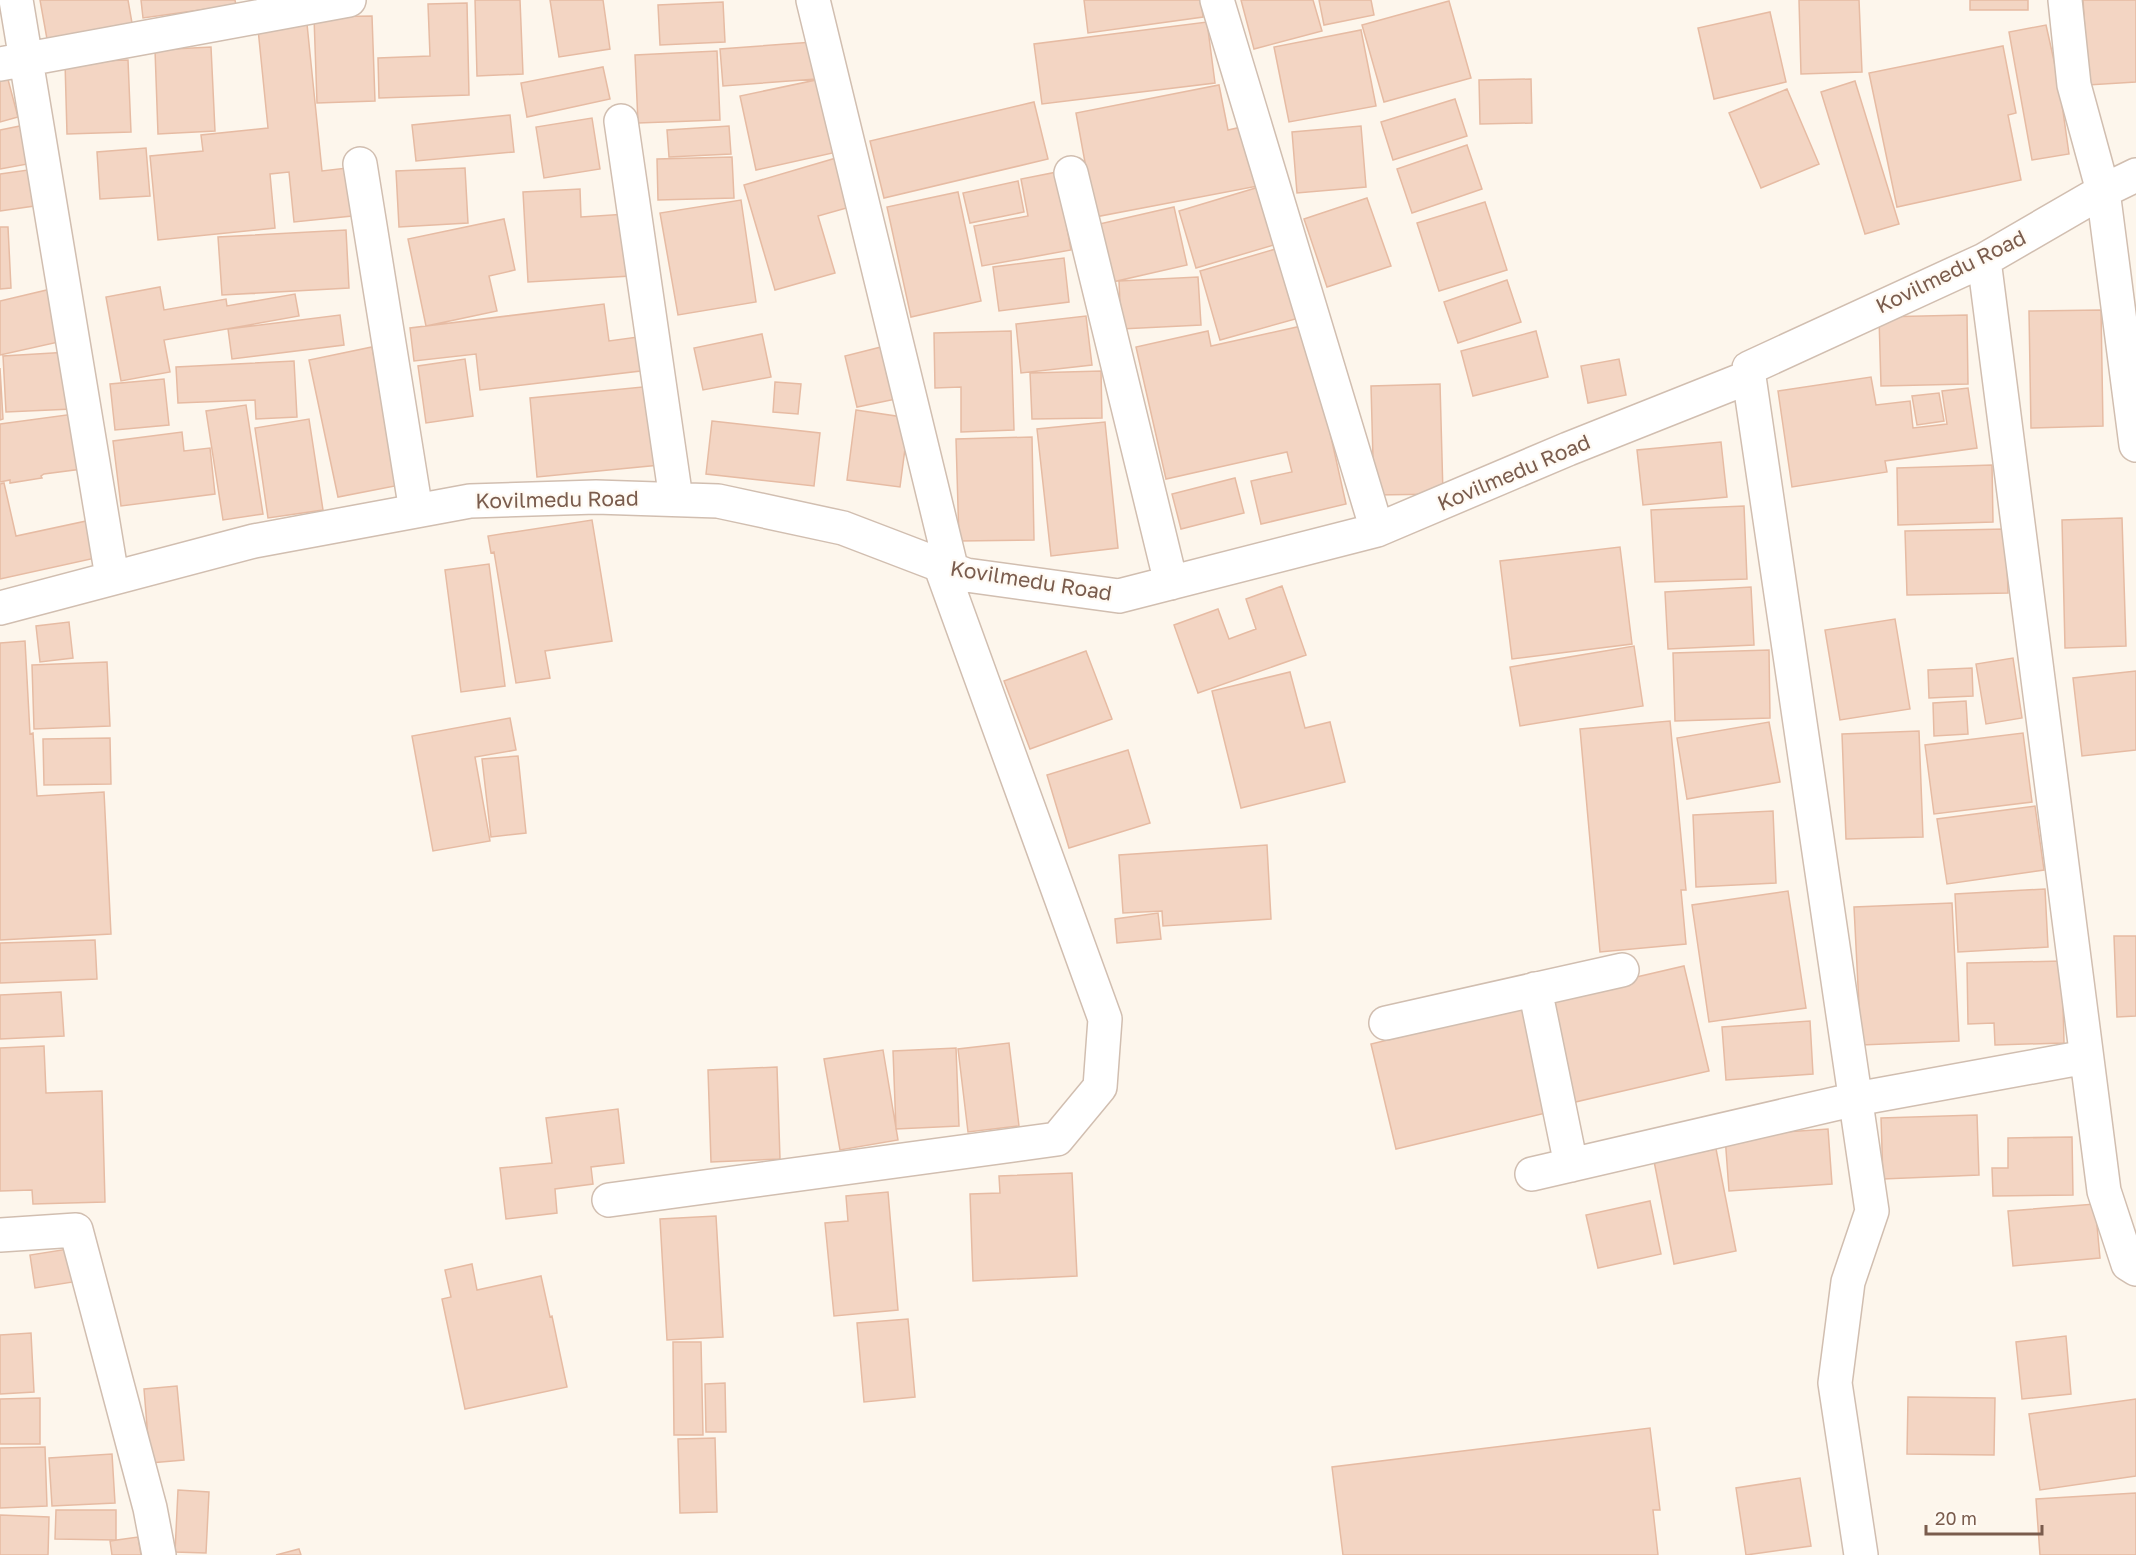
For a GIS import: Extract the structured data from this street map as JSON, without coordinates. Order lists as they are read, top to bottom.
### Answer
{
  "streets": {
    "street": ["Kovilmedu Road"]
  },
  "scale_bar": "20 m"
}
